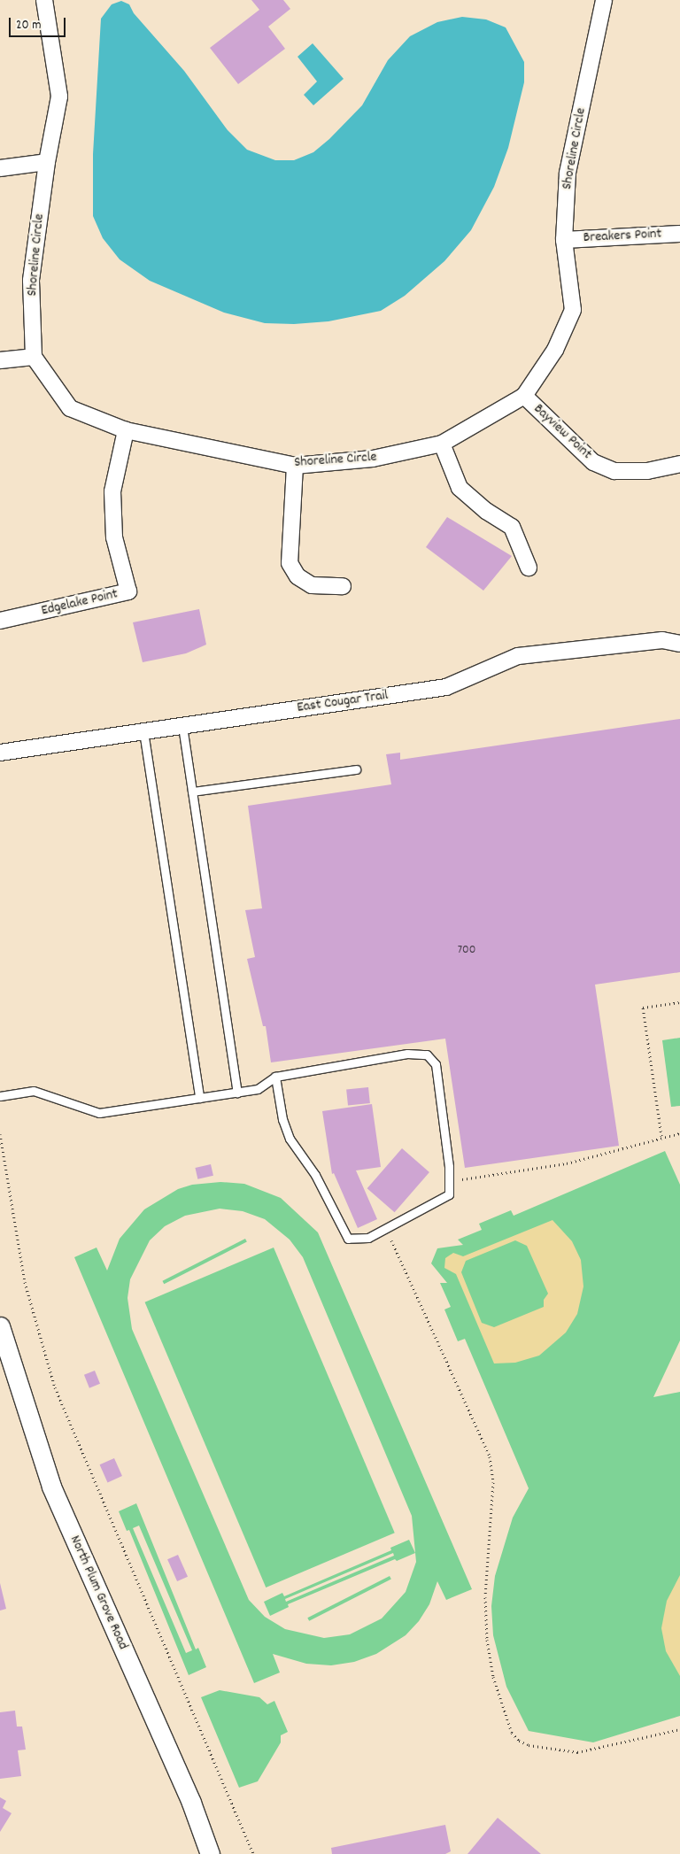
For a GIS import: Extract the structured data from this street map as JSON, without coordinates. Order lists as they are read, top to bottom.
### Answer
{
  "streets": {
    "street": [
      "Shoreline Circle",
      "Breakers Point",
      "Bayview Point",
      "Edgelake Point",
      "East Cougar Trail",
      "North Plum Grove Road"
    ]
  },
  "crossings": [
    ["Shoreline Circle", "Breakers Point"],
    ["Shoreline Circle", "Bayview Point"],
    ["Shoreline Circle", "Edgelake Point"]
  ],
  "house_numbers": ["700"],
  "scale_bar": "20 m"
}
